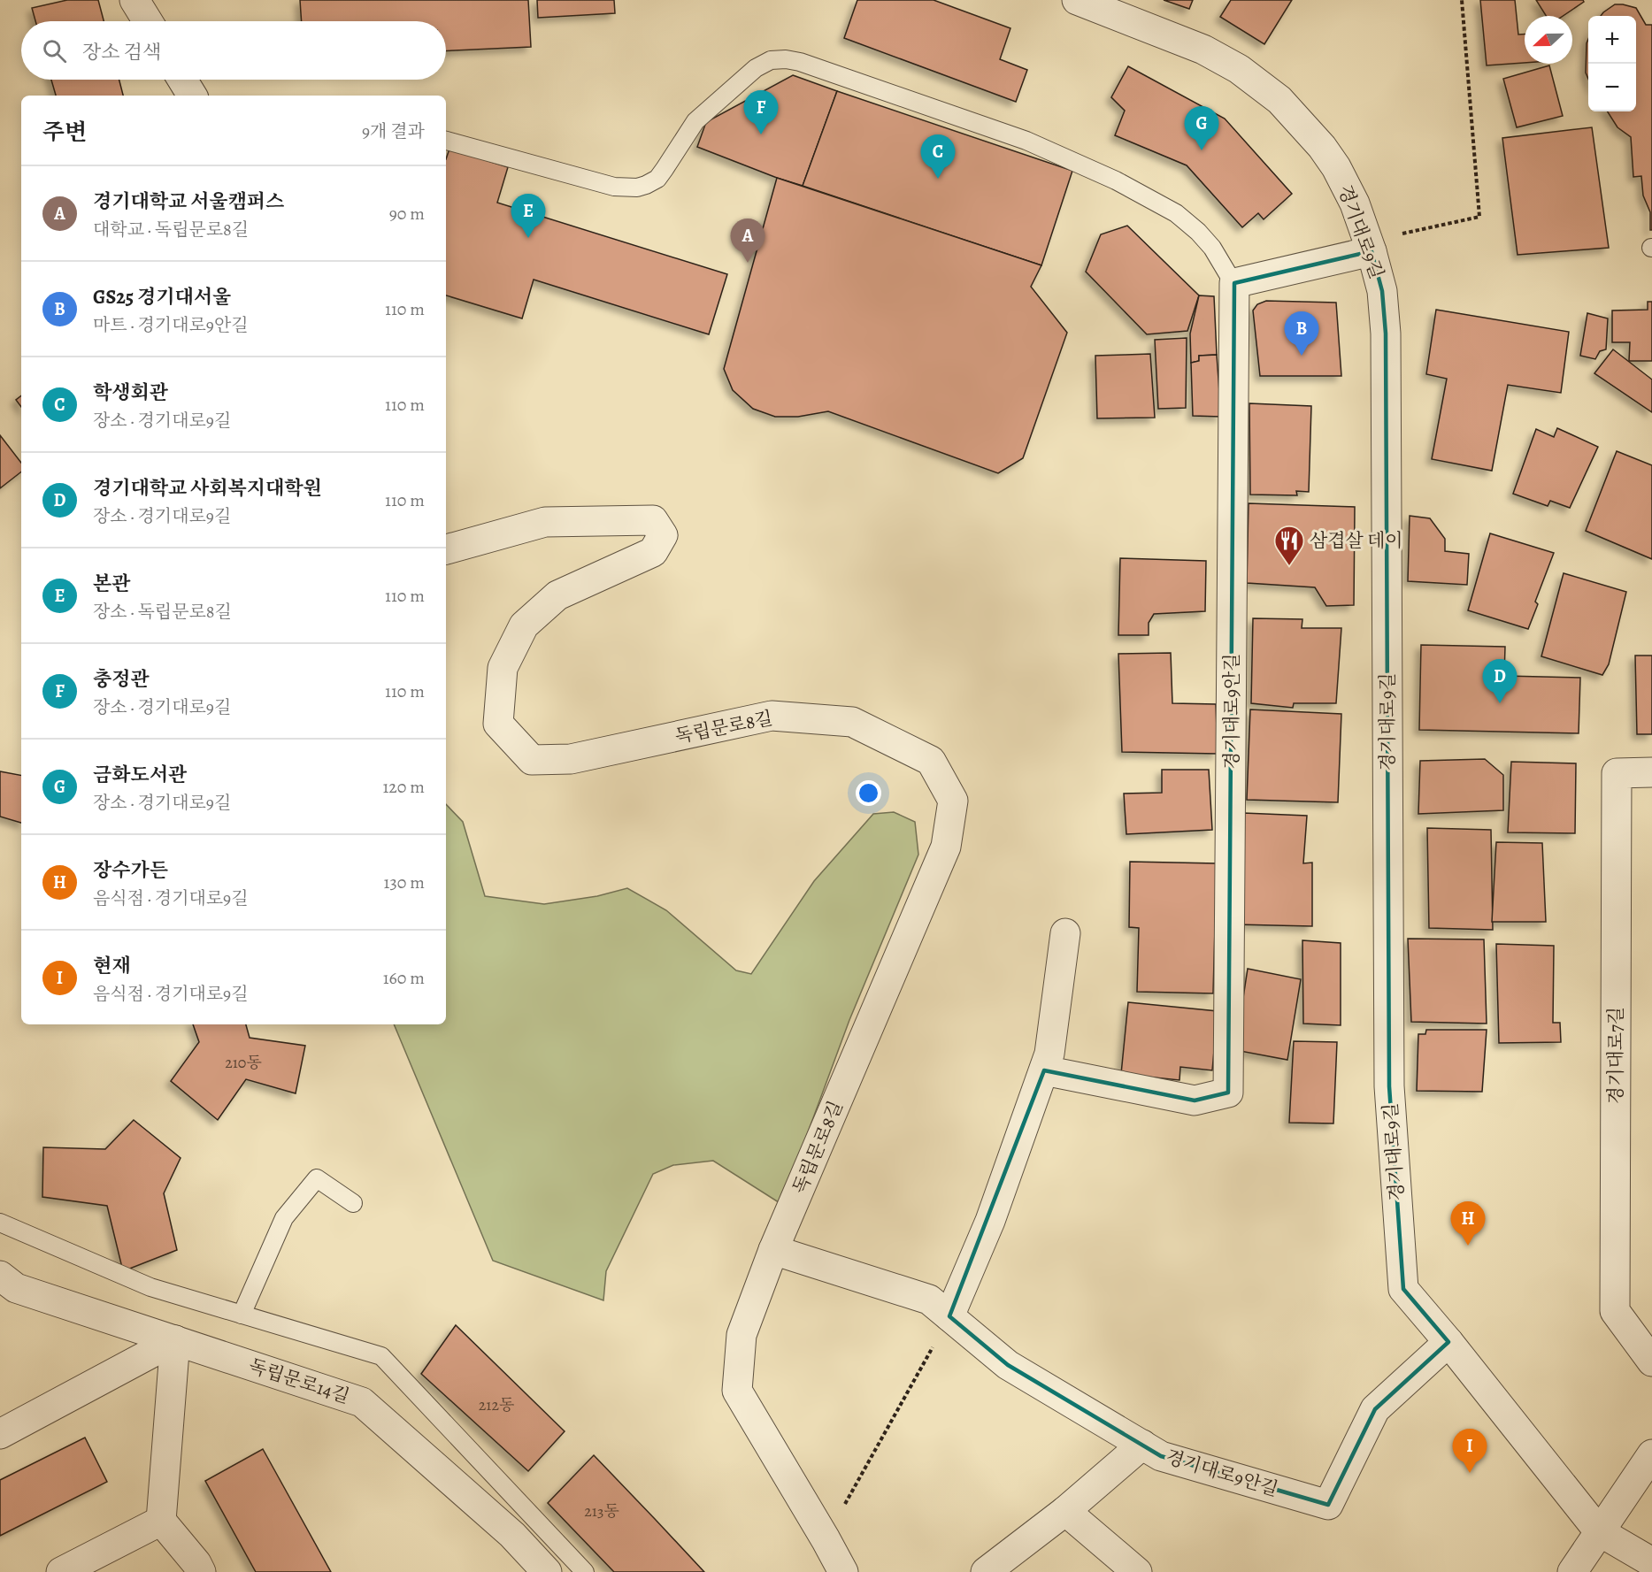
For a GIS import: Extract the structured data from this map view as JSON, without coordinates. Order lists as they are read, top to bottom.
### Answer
{
  "streets": {
    "street": [
      "경기대로9길",
      "경기대로9안길",
      "독립문로8길",
      "경기대로7길",
      "독립문로14길"
    ]
  },
  "crossings": [
    ["경기대로9길", "경기대로9안길"],
    ["경기대로9안길", "독립문로8길"]
  ],
  "places": {
    "restaurant": ["삼겹살 데이"]
  },
  "house_numbers": ["210동", "212동", "213동"],
  "north": "left",
  "page": {
    "map_buttons": ["+", "−"],
    "search": "장소 검색",
    "pins": [
      "F",
      "G",
      "C",
      "E",
      "A",
      "B",
      "D",
      "H",
      "I"
    ],
    "heading": ["주변", "9개 결과"],
    "list": [
      {
        "mark": "A",
        "name": "경기대학교 서울캠퍼스",
        "note": "대학교 · 독립문로8길",
        "value": "90 m"
      },
      {
        "mark": "B",
        "name": "GS25 경기대서울",
        "note": "마트 · 경기대로9안길",
        "value": "110 m"
      },
      {
        "mark": "C",
        "name": "학생회관",
        "note": "장소 · 경기대로9길",
        "value": "110 m"
      },
      {
        "mark": "D",
        "name": "경기대학교 사회복지대학원",
        "note": "장소 · 경기대로9길",
        "value": "110 m"
      },
      {
        "mark": "E",
        "name": "본관",
        "note": "장소 · 독립문로8길",
        "value": "110 m"
      },
      {
        "mark": "F",
        "name": "충정관",
        "note": "장소 · 경기대로9길",
        "value": "110 m"
      },
      {
        "mark": "G",
        "name": "금화도서관",
        "note": "장소 · 경기대로9길",
        "value": "120 m"
      },
      {
        "mark": "H",
        "name": "장수가든",
        "note": "음식점 · 경기대로9길",
        "value": "130 m"
      },
      {
        "mark": "I",
        "name": "현재",
        "note": "음식점 · 경기대로9길",
        "value": "160 m"
      }
    ]
  }
}
